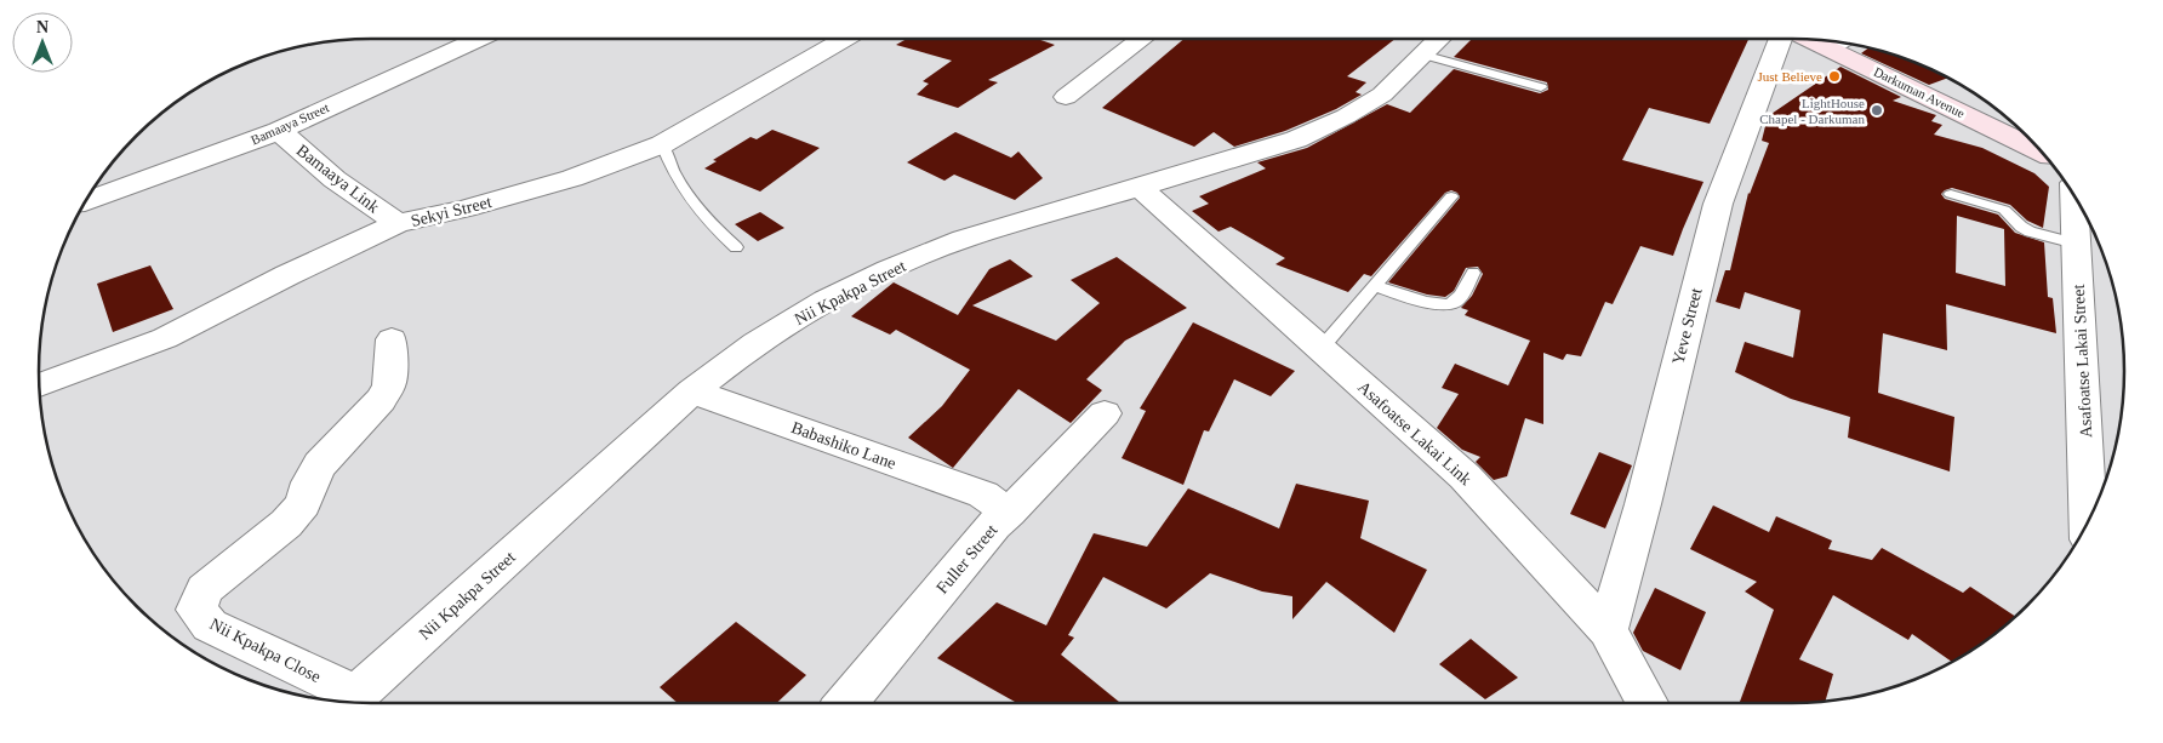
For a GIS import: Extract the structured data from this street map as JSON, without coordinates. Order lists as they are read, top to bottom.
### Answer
{
  "streets": {
    "street": [
      "Darkuman Avenue",
      "Bamaaya Street",
      "Bamaaya Link",
      "Sekyi Street",
      "Nii Kpakpa Street",
      "Yeve Street",
      "Asafoatse Lakai Street",
      "Asafoatse Lakai Link",
      "Babashiko Lane",
      "Fuller Street",
      "Nii Kpakpa Close"
    ]
  },
  "crossings": [
    ["Bamaaya Street", "Bamaaya Link"],
    ["Bamaaya Link", "Sekyi Street"],
    ["Nii Kpakpa Street", "Asafoatse Lakai Link"],
    ["Nii Kpakpa Street", "Babashiko Lane"],
    ["Nii Kpakpa Street", "Nii Kpakpa Close"],
    ["Yeve Street", "Asafoatse Lakai Link"],
    ["Babashiko Lane", "Fuller Street"]
  ],
  "places": ["Just Believe", "LightHouse Chapel - Darkuman"],
  "north": "top"
}
